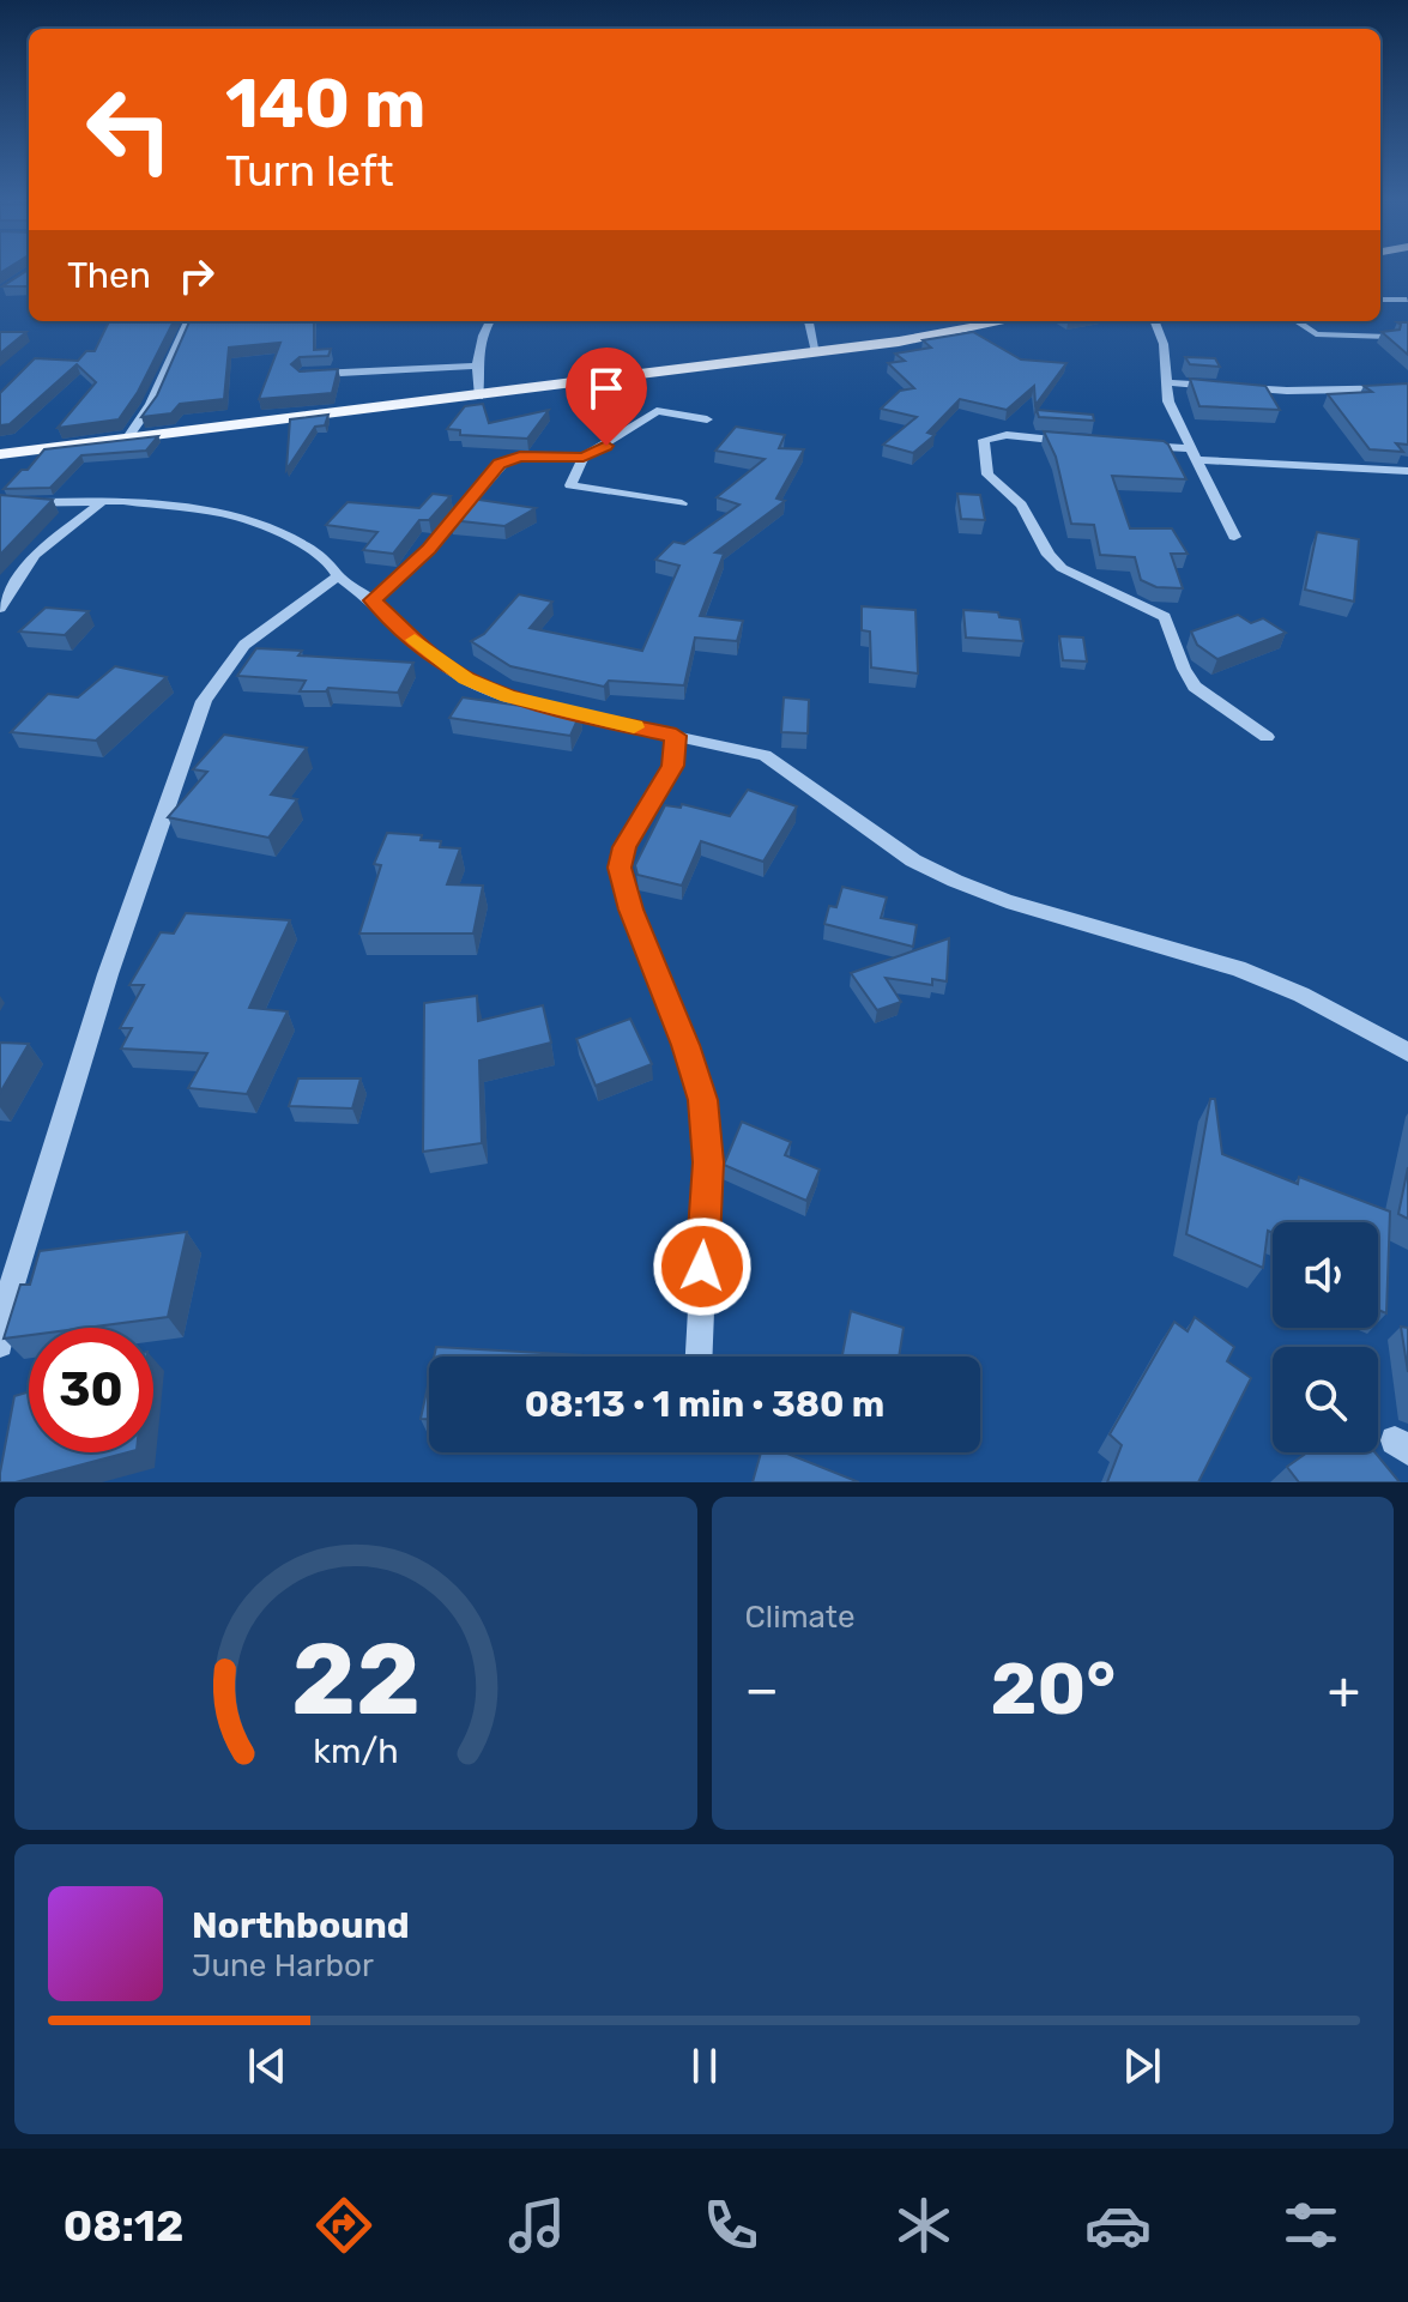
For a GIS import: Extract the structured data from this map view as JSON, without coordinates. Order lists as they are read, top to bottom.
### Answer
{
  "page": {
    "turn": ["140 m", "Turn left"],
    "then": "Then",
    "limit": "30",
    "trip": "08:13 · 1 min · 380 m",
    "tile": "Climate",
    "heat": ["−", "20°", "+"],
    "song": ["Northbound", "June Harbor"],
    "tabs": "08:12",
    "gauge": ["22", "km/h"]
  }
}
